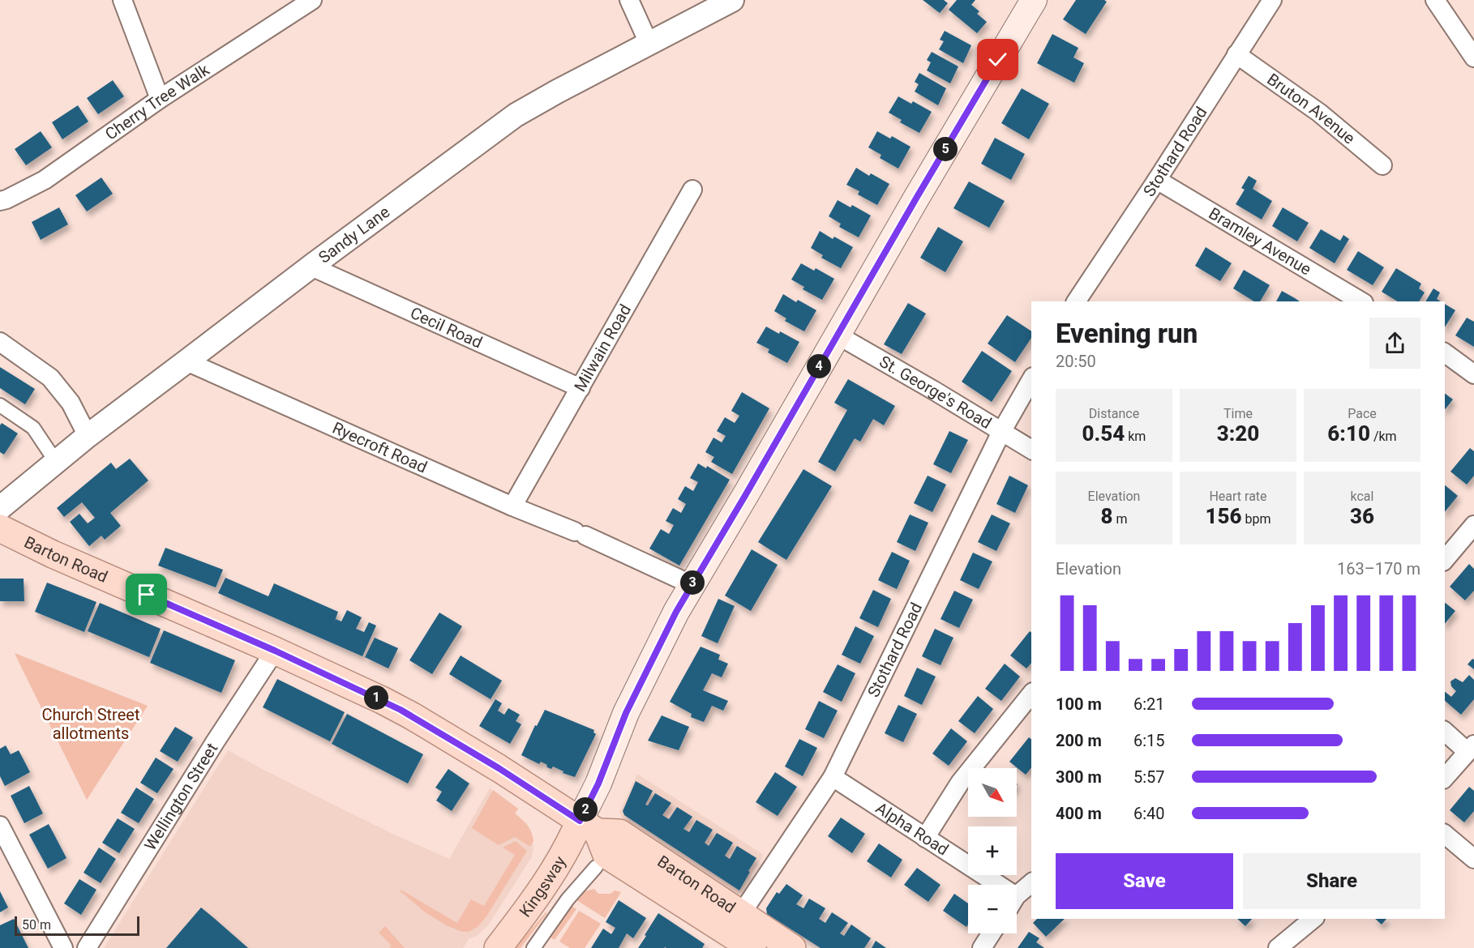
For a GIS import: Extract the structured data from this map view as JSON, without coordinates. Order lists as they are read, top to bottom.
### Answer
{
  "streets": {
    "main road": ["Barton Road", "Kingsway"],
    "street": [
      "Cherry Tree Walk",
      "Bruton Avenue",
      "Stothard Road",
      "Sandy Lane",
      "Bramley Avenue",
      "Cecil Road",
      "Milwain Road",
      "St. George's Road",
      "Ryecroft Road",
      "Wellington Street",
      "Alpha Road"
    ]
  },
  "crossings": [
    ["Bruton Avenue", "Stothard Road"],
    ["Stothard Road", "Bramley Avenue"],
    ["Stothard Road", "St. George's Road"],
    ["Stothard Road", "Barton Road"],
    ["Stothard Road", "Alpha Road"],
    ["Sandy Lane", "Cecil Road"],
    ["Sandy Lane", "Ryecroft Road"],
    ["Cecil Road", "Milwain Road"],
    ["Milwain Road", "Ryecroft Road"],
    ["Barton Road", "Wellington Street"],
    ["Barton Road", "Kingsway"]
  ],
  "parks": ["Church Street allotments"],
  "scale_bar": "50 m",
  "north": "bottom right",
  "page": {
    "pins": [
      "5",
      "4",
      "3",
      "1",
      "2"
    ],
    "heading": ["Evening run", "20:50"],
    "stats": [
      ["Distance", "0.54 km"],
      ["Time", "3:20"],
      ["Pace", "6:10 /km"],
      ["Elevation", "8 m"],
      ["Heart rate", "156 bpm"],
      ["kcal", "36"]
    ],
    "chart": ["Elevation", "163–170 m"],
    "list": [
      {
        "name": "100 m",
        "note": "6:21"
      },
      {
        "name": "200 m",
        "note": "6:15"
      },
      {
        "name": "300 m",
        "note": "5:57"
      },
      {
        "name": "400 m",
        "note": "6:40"
      }
    ],
    "map_buttons": ["+", "−"],
    "buttons": ["Save", "Share"],
    "scale": "50 m"
  }
}
